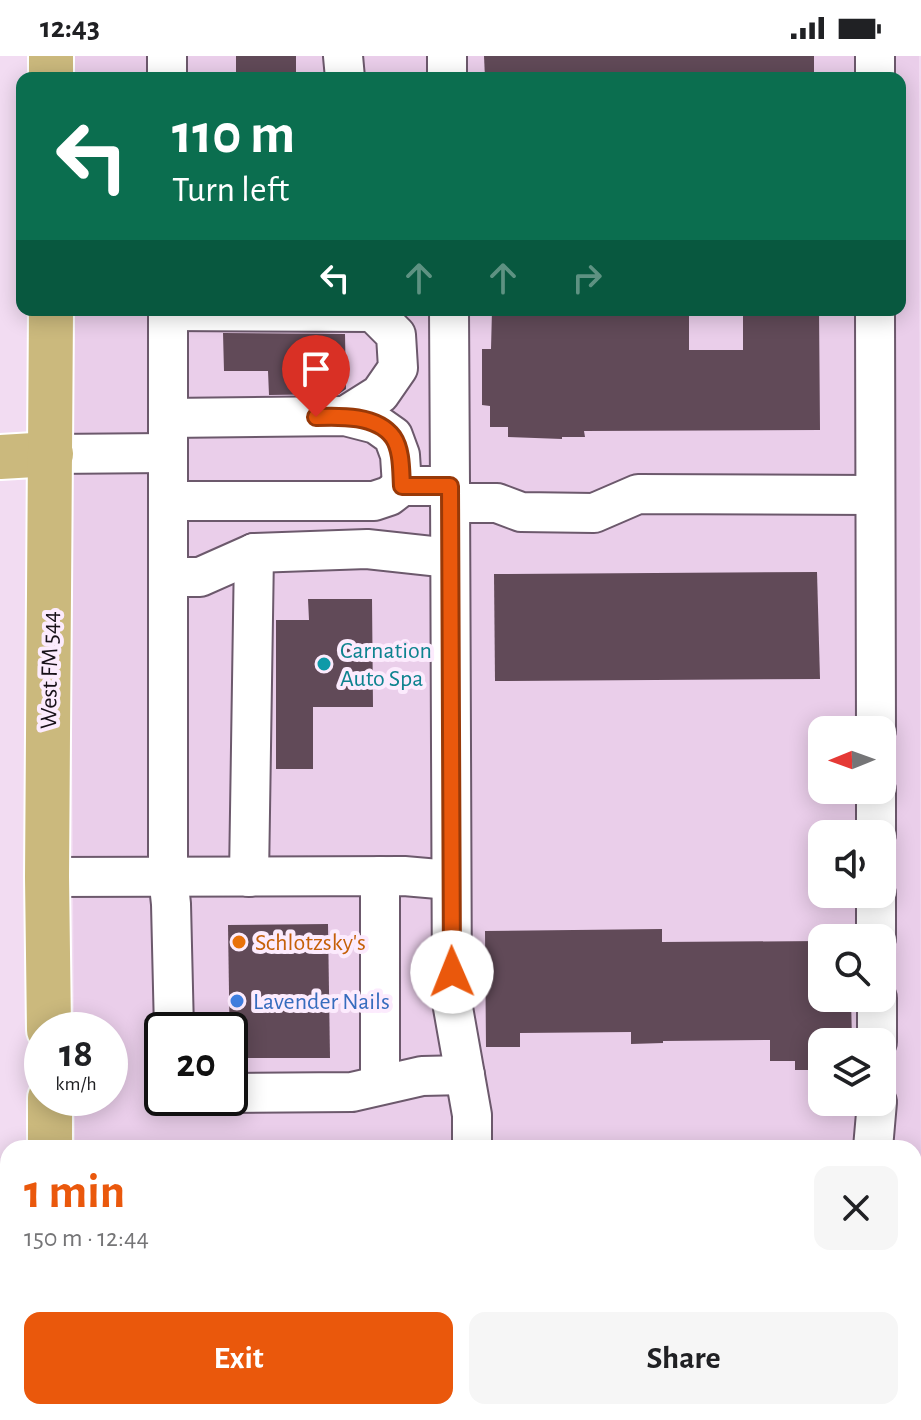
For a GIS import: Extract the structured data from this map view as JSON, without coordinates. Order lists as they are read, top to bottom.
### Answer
{
  "streets": {
    "main road": ["West FM 544"]
  },
  "places": ["Carnation Auto Spa", "Schlotzsky's", "Lavender Nails"],
  "north": "left",
  "page": {
    "status": "12:43",
    "turn": ["110 m", "Turn left"],
    "speed": "18 km/h",
    "limit": "20",
    "heading": ["1 min", "150 m · 12:44"],
    "buttons": ["Exit", "Share"]
  }
}
